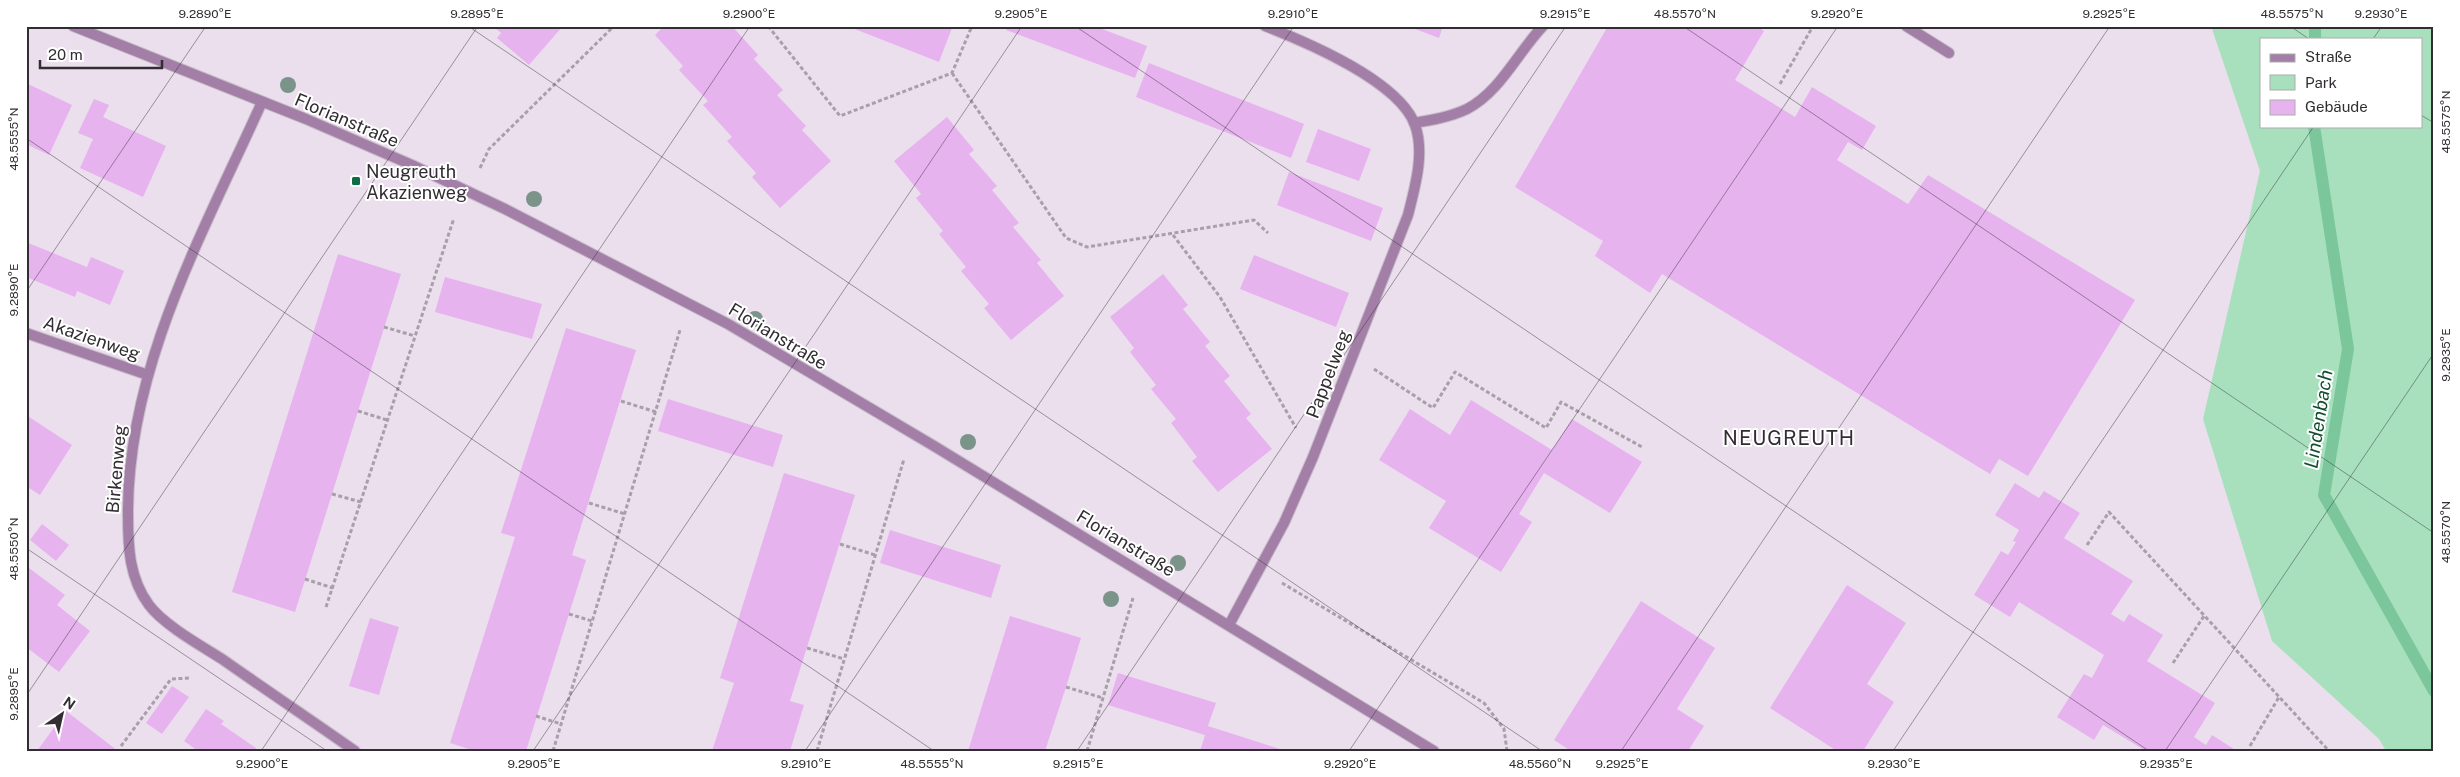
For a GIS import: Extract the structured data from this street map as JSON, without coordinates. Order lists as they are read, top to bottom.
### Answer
{
  "streets": {
    "street": [
      "Florianstraße",
      "Akazienweg",
      "Pappelweg",
      "Birkenweg"
    ]
  },
  "crossings": [
    ["Florianstraße", "Pappelweg"],
    ["Florianstraße", "Birkenweg"],
    ["Akazienweg", "Birkenweg"]
  ],
  "districts": ["NEUGREUTH"],
  "water": ["Lindenbach"],
  "places": {
    "transit": ["Neugreuth Akazienweg"]
  },
  "legend": ["Straße", "Park", "Gebäude"],
  "scale_bar": "20 m",
  "north": "top right",
  "coordinates": [
    "9.2890°E",
    "9.2895°E",
    "9.2900°E",
    "9.2905°E",
    "9.2910°E",
    "9.2915°E",
    "48.5570°N",
    "9.2920°E",
    "9.2925°E",
    "48.5575°N",
    "9.2930°E",
    "48.5555°N",
    "9.2935°E",
    "48.5550°N",
    "48.5560°N"
  ]
}
